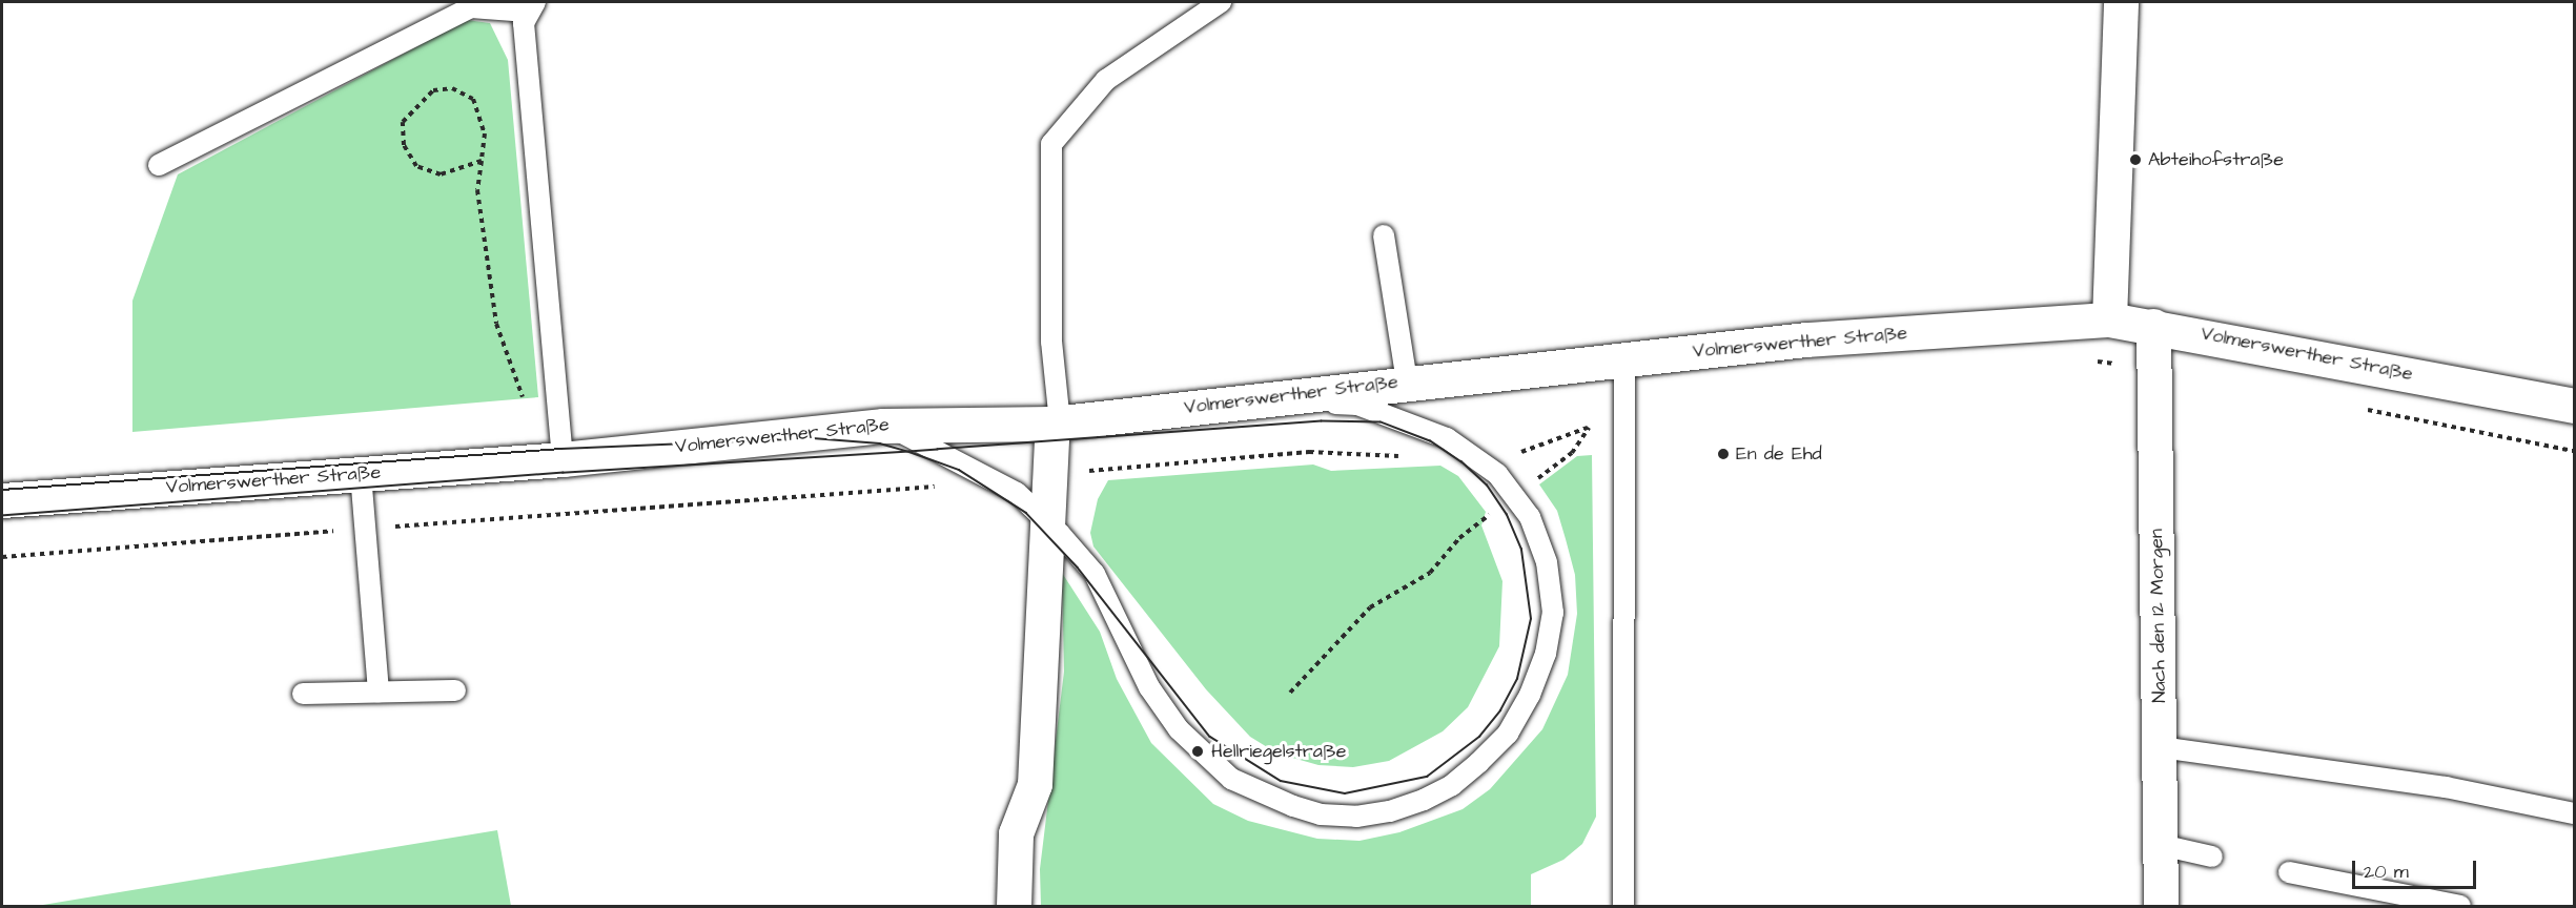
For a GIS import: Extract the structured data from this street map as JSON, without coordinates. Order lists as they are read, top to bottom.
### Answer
{
  "streets": {
    "street": ["Volmerswerther Straße", "Nach den 12 Morgen"]
  },
  "crossings": [
    ["Volmerswerther Straße", "Nach den 12 Morgen"]
  ],
  "places": ["Abteihofstraße", "En de Ehd", "Hellriegelstraße"],
  "scale_bar": "20 m"
}
